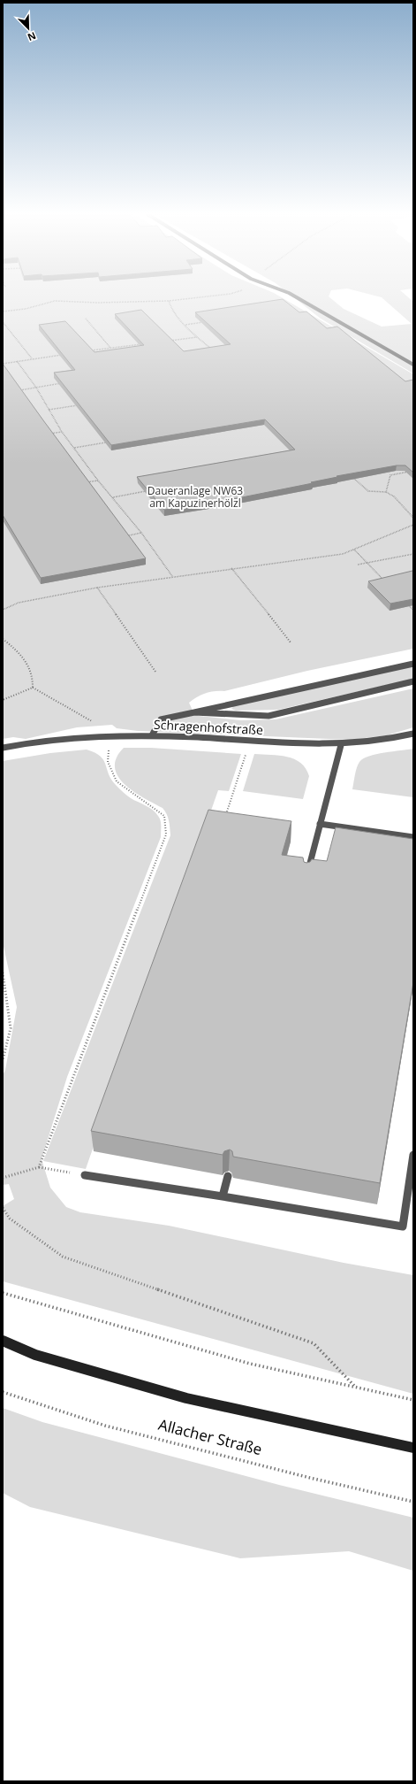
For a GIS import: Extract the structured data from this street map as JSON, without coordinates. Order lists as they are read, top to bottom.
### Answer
{
  "streets": {
    "street": ["Schragenhofstraße"],
    "path": ["Allacher Straße"]
  },
  "parks": ["Daueranlage NW63 am Kapuzinerhölzl"],
  "north": "bottom right"
}
